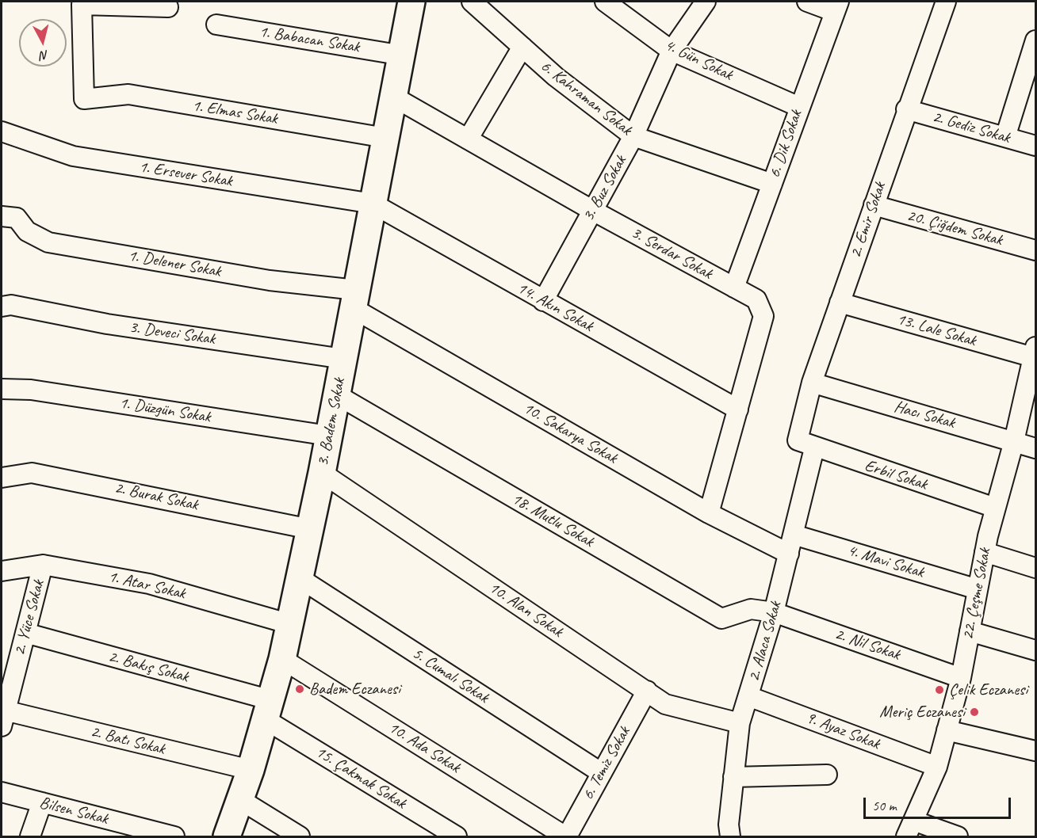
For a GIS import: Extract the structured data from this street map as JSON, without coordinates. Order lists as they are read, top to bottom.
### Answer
{
  "streets": {
    "street": [
      "1. Babacan Sokak",
      "4. Gün Sokak",
      "6. Kahraman Sokak",
      "1. Elmas Sokak",
      "2. Gediz Sokak",
      "6. Dik Sokak",
      "1. Ersever Sokak",
      "3. Buz Sokak",
      "2. Emir Sokak",
      "20. Çiğdem Sokak",
      "3. Serdar Sokak",
      "1. Delener Sokak",
      "14. Akın Sokak",
      "13. Lale Sokak",
      "3. Deveci Sokak",
      "1. Düzgün Sokak",
      "Hacı Sokak",
      "3. Badem Sokak",
      "10. Sakarya Sokak",
      "Erbil Sokak",
      "2. Burak Sokak",
      "18. Mutlu Sokak",
      "4. Mavi Sokak",
      "1. Atar Sokak",
      "22. Çeşme Sokak",
      "10. Alan Sokak",
      "2. Yüce Sokak",
      "2. Alaca Sokak",
      "2. Nil Sokak",
      "2. Bakış Sokak",
      "5. Cumalı Sokak",
      "9. Ayaz Sokak",
      "2. Batı Sokak",
      "10. Ada Sokak",
      "6. Temiz Sokak",
      "15. Çakmak Sokak",
      "Bilsen Sokak"
    ]
  },
  "crossings": [
    ["1. Babacan Sokak", "3. Badem Sokak"],
    ["4. Gün Sokak", "6. Dik Sokak"],
    ["4. Gün Sokak", "3. Buz Sokak"],
    ["6. Kahraman Sokak", "6. Dik Sokak"],
    ["6. Kahraman Sokak", "3. Buz Sokak"],
    ["1. Elmas Sokak", "3. Badem Sokak"],
    ["2. Gediz Sokak", "2. Emir Sokak"],
    ["6. Dik Sokak", "3. Serdar Sokak"],
    ["1. Ersever Sokak", "14. Akın Sokak"],
    ["1. Ersever Sokak", "3. Badem Sokak"],
    ["3. Buz Sokak", "3. Serdar Sokak"],
    ["3. Buz Sokak", "14. Akın Sokak"],
    ["2. Emir Sokak", "20. Çiğdem Sokak"],
    ["2. Emir Sokak", "13. Lale Sokak"],
    ["2. Emir Sokak", "Hacı Sokak"],
    ["2. Emir Sokak", "Erbil Sokak"],
    ["2. Emir Sokak", "2. Alaca Sokak"],
    ["3. Serdar Sokak", "14. Akın Sokak"],
    ["3. Serdar Sokak", "3. Badem Sokak"],
    ["3. Serdar Sokak", "10. Sakarya Sokak"],
    ["1. Delener Sokak", "3. Badem Sokak"],
    ["1. Delener Sokak", "10. Sakarya Sokak"],
    ["14. Akın Sokak", "3. Badem Sokak"],
    ["13. Lale Sokak", "22. Çeşme Sokak"],
    ["3. Deveci Sokak", "3. Badem Sokak"],
    ["1. Düzgün Sokak", "3. Badem Sokak"],
    ["Hacı Sokak", "22. Çeşme Sokak"],
    ["3. Badem Sokak", "10. Sakarya Sokak"],
    ["3. Badem Sokak", "2. Burak Sokak"],
    ["3. Badem Sokak", "18. Mutlu Sokak"],
    ["3. Badem Sokak", "1. Atar Sokak"],
    ["3. Badem Sokak", "10. Alan Sokak"],
    ["3. Badem Sokak", "2. Bakış Sokak"],
    ["3. Badem Sokak", "5. Cumalı Sokak"],
    ["3. Badem Sokak", "2. Batı Sokak"],
    ["3. Badem Sokak", "10. Ada Sokak"],
    ["3. Badem Sokak", "15. Çakmak Sokak"],
    ["10. Sakarya Sokak", "2. Alaca Sokak"],
    ["Erbil Sokak", "22. Çeşme Sokak"],
    ["Erbil Sokak", "2. Alaca Sokak"],
    ["18. Mutlu Sokak", "2. Alaca Sokak"],
    ["18. Mutlu Sokak", "2. Nil Sokak"],
    ["4. Mavi Sokak", "22. Çeşme Sokak"],
    ["4. Mavi Sokak", "2. Alaca Sokak"],
    ["1. Atar Sokak", "2. Yüce Sokak"],
    ["22. Çeşme Sokak", "2. Nil Sokak"],
    ["22. Çeşme Sokak", "9. Ayaz Sokak"],
    ["10. Alan Sokak", "2. Alaca Sokak"],
    ["10. Alan Sokak", "6. Temiz Sokak"],
    ["2. Yüce Sokak", "2. Bakış Sokak"],
    ["2. Yüce Sokak", "2. Batı Sokak"],
    ["2. Alaca Sokak", "2. Nil Sokak"],
    ["2. Alaca Sokak", "9. Ayaz Sokak"],
    ["2. Bakış Sokak", "15. Çakmak Sokak"],
    ["5. Cumalı Sokak", "6. Temiz Sokak"],
    ["10. Ada Sokak", "6. Temiz Sokak"]
  ],
  "places": ["Badem Eczanesi", "Çelik Eczanesi", "Meriç Eczanesi"],
  "scale_bar": "50 m",
  "north": "bottom"
}
